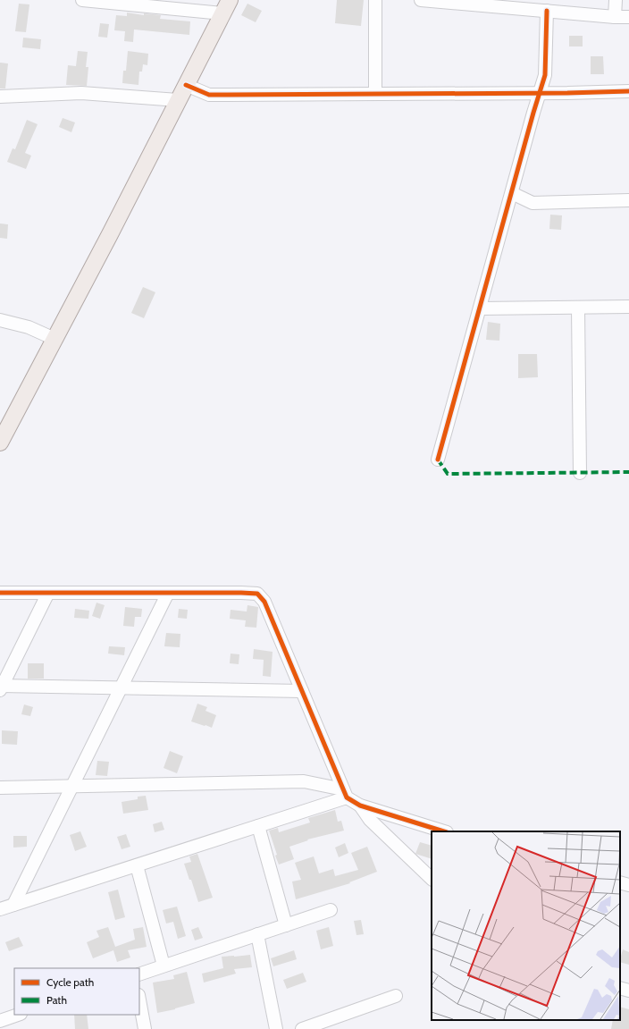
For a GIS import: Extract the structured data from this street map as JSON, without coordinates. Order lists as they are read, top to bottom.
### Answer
{
  "legend": ["Cycle path", "Path"]
}
